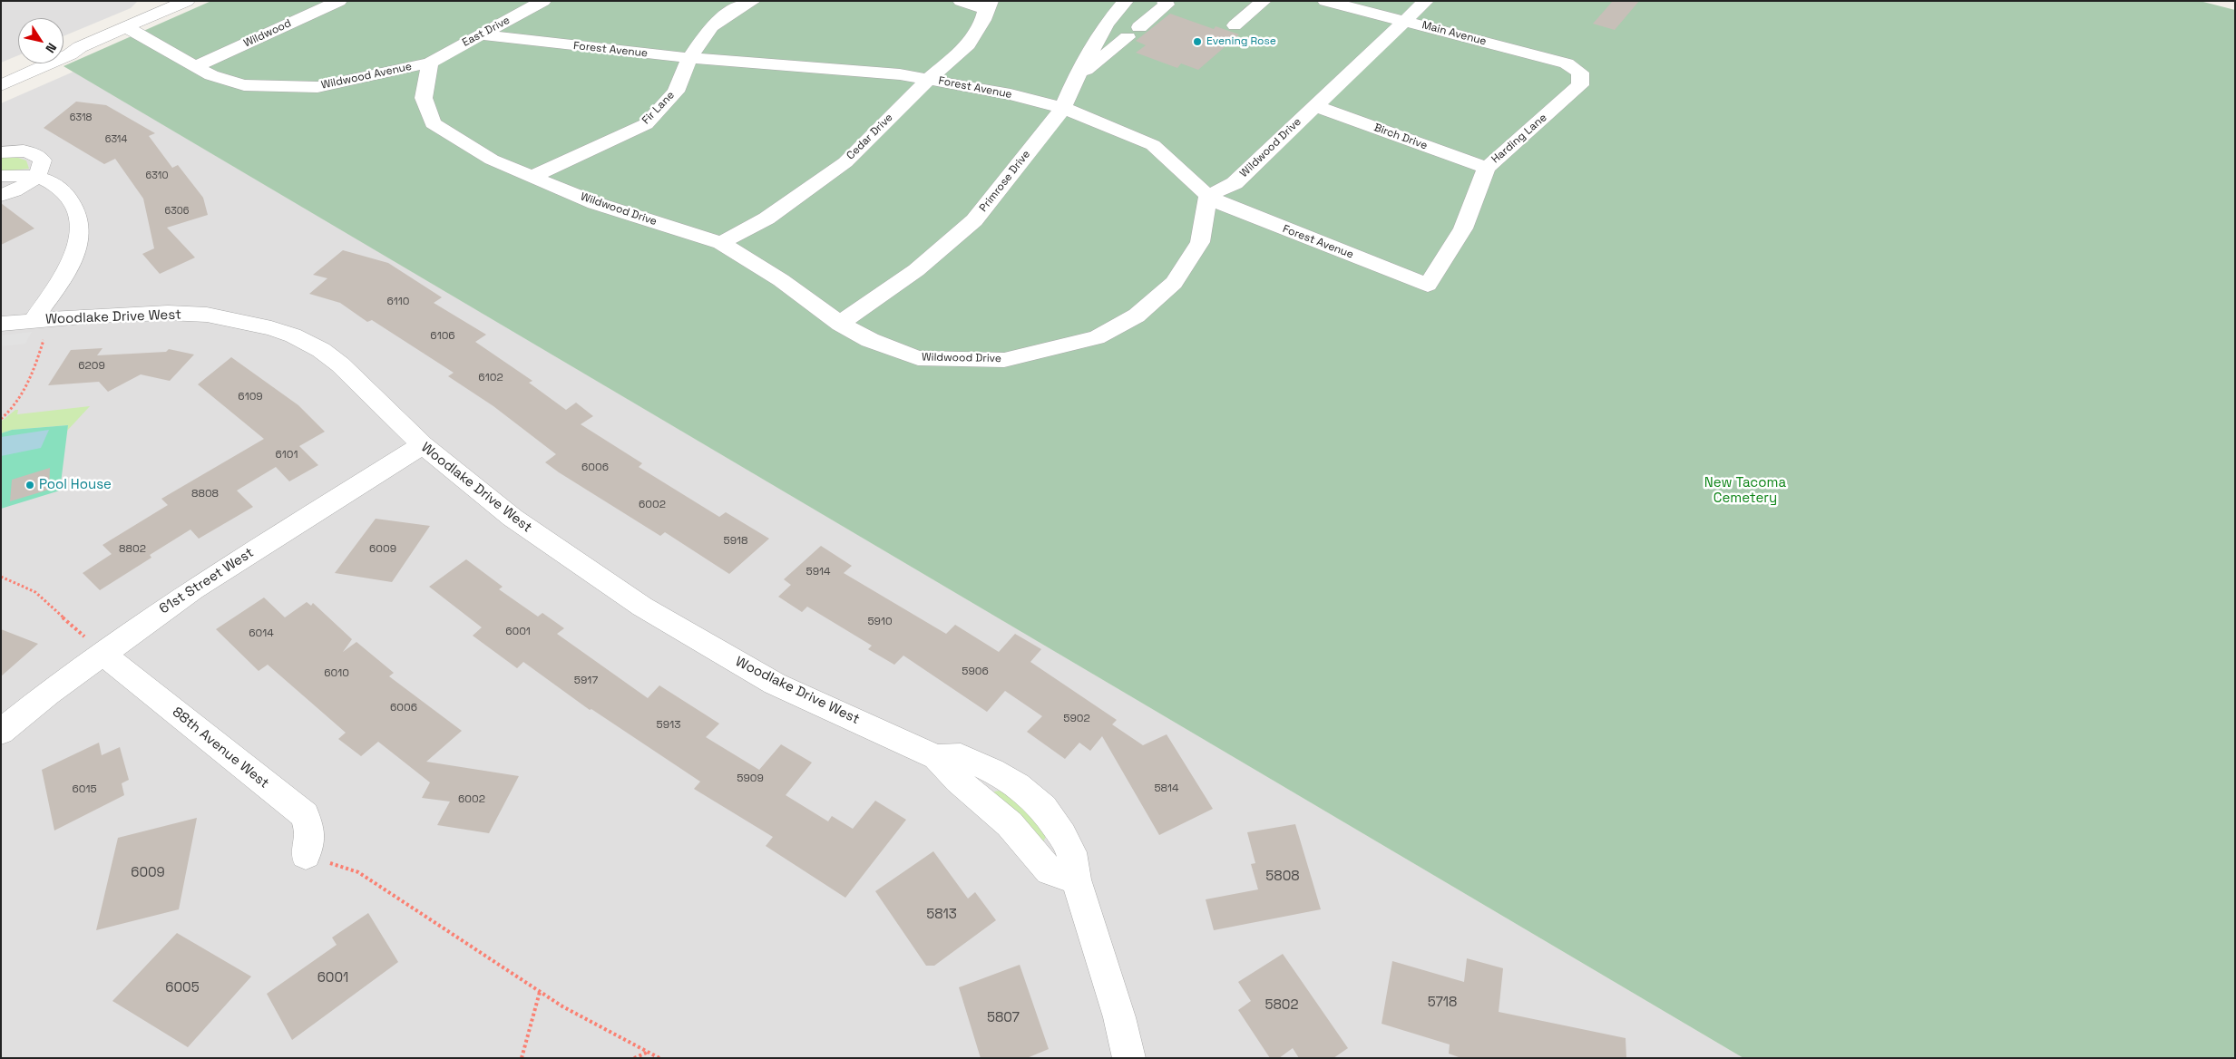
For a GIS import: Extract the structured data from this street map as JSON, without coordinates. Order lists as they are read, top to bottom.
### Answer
{
  "streets": {
    "street": [
      "East Drive",
      "Wildwood",
      "Main Avenue",
      "Forest Avenue",
      "Wildwood Avenue",
      "Fir Lane",
      "Cedar Drive",
      "Birch Drive",
      "Harding Lane",
      "Wildwood Drive",
      "Primrose Drive",
      "Woodlake Drive West",
      "61st Street West",
      "88th Avenue West"
    ]
  },
  "crossings": [
    ["East Drive", "Forest Avenue"],
    ["East Drive", "Wildwood Avenue"],
    ["East Drive", "Wildwood Drive"],
    ["Wildwood", "Wildwood Avenue"],
    ["Main Avenue", "Harding Lane"],
    ["Main Avenue", "Wildwood Drive"],
    ["Forest Avenue", "Fir Lane"],
    ["Forest Avenue", "Cedar Drive"],
    ["Forest Avenue", "Harding Lane"],
    ["Forest Avenue", "Wildwood Drive"],
    ["Forest Avenue", "Primrose Drive"],
    ["Wildwood Avenue", "Wildwood Drive"],
    ["Fir Lane", "Wildwood Drive"],
    ["Cedar Drive", "Wildwood Drive"],
    ["Birch Drive", "Harding Lane"],
    ["Birch Drive", "Wildwood Drive"],
    ["Wildwood Drive", "Primrose Drive"],
    ["Woodlake Drive West", "61st Street West"],
    ["61st Street West", "88th Avenue West"]
  ],
  "parks": ["New Tacoma Cemetery"],
  "places": ["Evening Rose", "Pool House"],
  "house_numbers": [
    "6318",
    "6314",
    "6310",
    "6306",
    "6110",
    "6106",
    "6209",
    "6102",
    "6109",
    "6101",
    "6006",
    "8808",
    "6002",
    "5918",
    "8802",
    "6009",
    "5914",
    "5910",
    "6001",
    "6014",
    "5906",
    "6010",
    "5917",
    "6006",
    "5902",
    "5913",
    "5909",
    "5814",
    "6015",
    "6002",
    "6009",
    "5808",
    "5813",
    "6001",
    "6005",
    "5718",
    "5802",
    "5807"
  ],
  "north": "bottom right"
}
